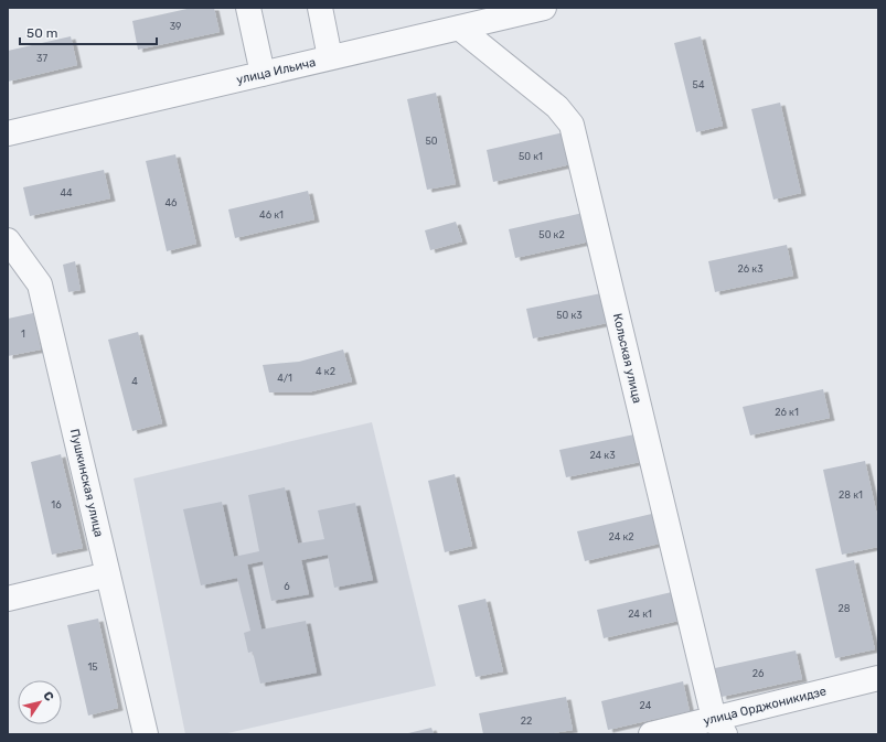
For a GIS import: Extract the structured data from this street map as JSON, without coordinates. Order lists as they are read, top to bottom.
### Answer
{
  "streets": {
    "street": [
      "улица Ильича",
      "Кольская улица",
      "Пушкинская улица",
      "улица Орджоникидзе"
    ]
  },
  "crossings": [
    ["улица Ильича", "Кольская улица"],
    ["Кольская улица", "улица Орджоникидзе"]
  ],
  "house_numbers": [
    "39",
    "37",
    "54",
    "50",
    "50 к1",
    "44",
    "46",
    "46 к1",
    "50 к2",
    "26 к3",
    "50 к3",
    "1",
    "4 к2",
    "4/1",
    "4",
    "26 к1",
    "24 к3",
    "28 к1",
    "16",
    "24 к2",
    "6",
    "28",
    "24 к1",
    "15",
    "26",
    "24",
    "22"
  ],
  "scale_bar": "50 m",
  "north": "top right"
}
